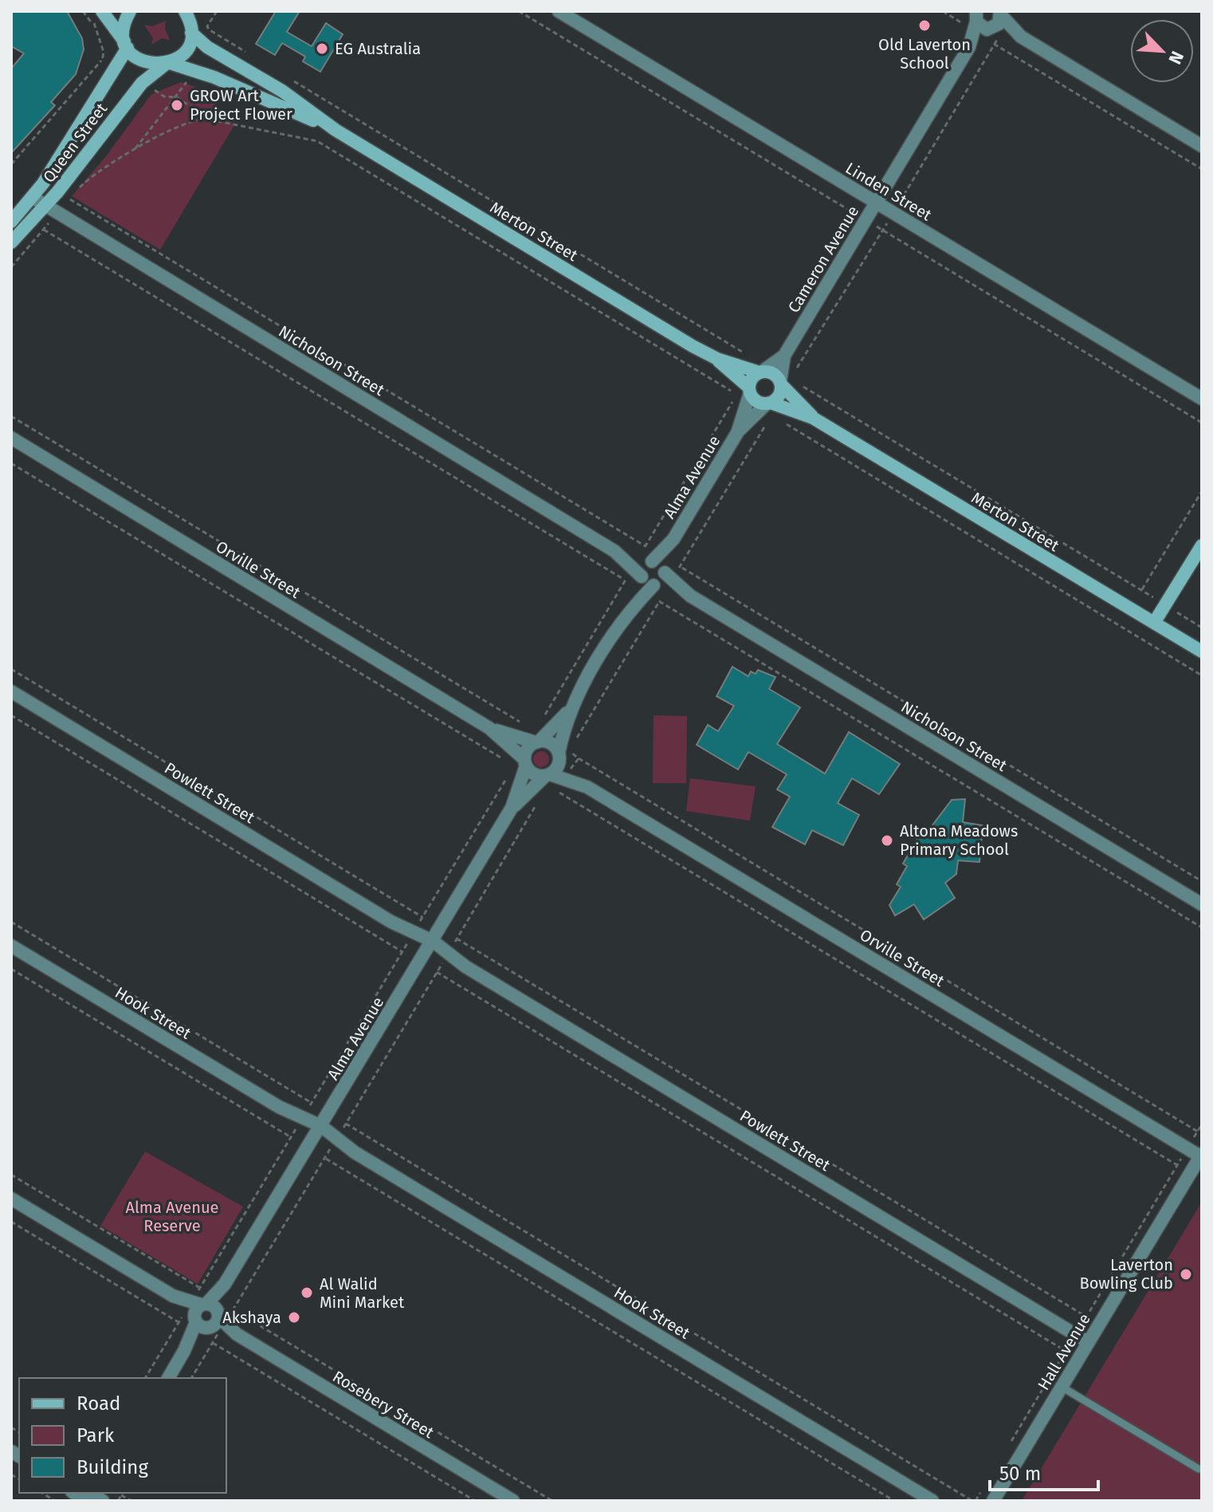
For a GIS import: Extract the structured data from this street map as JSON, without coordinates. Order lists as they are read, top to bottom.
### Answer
{
  "streets": {
    "street": [
      "Queen Street",
      "Linden Street",
      "Merton Street",
      "Cameron Avenue",
      "Nicholson Street",
      "Alma Avenue",
      "Orville Street",
      "Powlett Street",
      "Hook Street",
      "Hall Avenue",
      "Rosebery Street"
    ]
  },
  "crossings": [
    ["Queen Street", "Merton Street"],
    ["Queen Street", "Nicholson Street"],
    ["Linden Street", "Cameron Avenue"],
    ["Merton Street", "Cameron Avenue"],
    ["Merton Street", "Alma Avenue"],
    ["Cameron Avenue", "Alma Avenue"],
    ["Nicholson Street", "Alma Avenue"],
    ["Alma Avenue", "Orville Street"],
    ["Alma Avenue", "Powlett Street"],
    ["Alma Avenue", "Hook Street"],
    ["Alma Avenue", "Rosebery Street"],
    ["Orville Street", "Hall Avenue"],
    ["Powlett Street", "Hall Avenue"]
  ],
  "parks": ["Alma Avenue Reserve"],
  "places": [
    "Old Laverton School",
    "EG Australia",
    "GROW Art Project Flower",
    "Altona Meadows Primary School",
    "Laverton Bowling Club",
    "Al Walid Mini Market",
    "Akshaya"
  ],
  "legend": ["Road", "Park", "Building"],
  "scale_bar": "50 m",
  "north": "bottom right"
}
